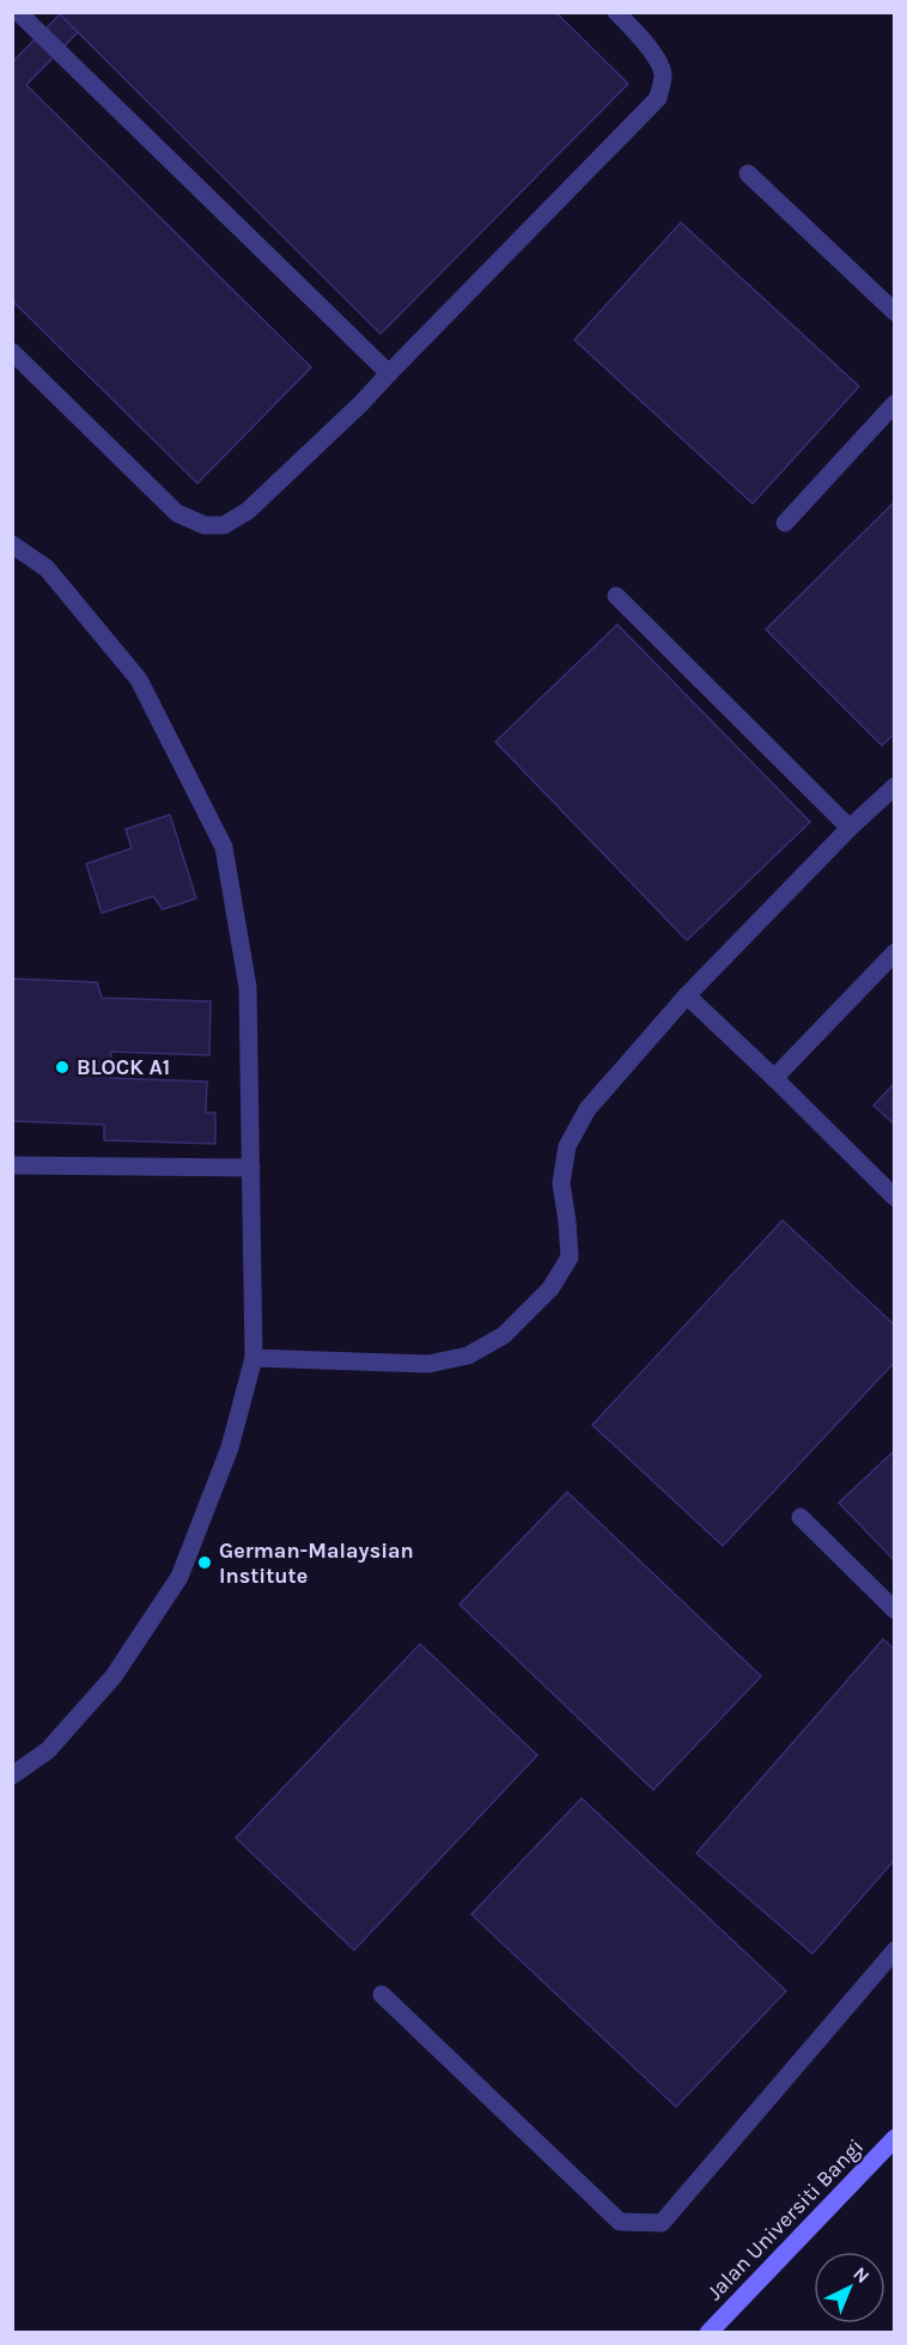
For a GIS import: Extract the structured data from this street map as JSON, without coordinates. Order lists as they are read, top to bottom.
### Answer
{
  "streets": {
    "street": ["Jalan Universiti Bangi"]
  },
  "places": ["BLOCK A1", "German-Malaysian Institute"],
  "north": "top right"
}
